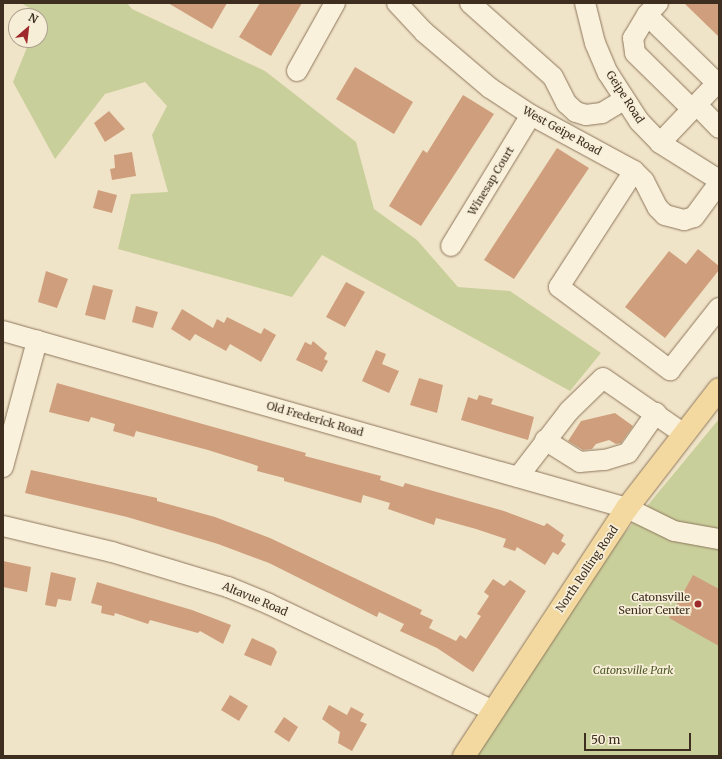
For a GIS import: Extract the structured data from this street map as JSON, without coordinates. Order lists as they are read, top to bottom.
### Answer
{
  "streets": {
    "main road": ["North Rolling Road"],
    "street": [
      "Geipe Road",
      "West Geipe Road",
      "Winesap Court",
      "Old Frederick Road",
      "Altavue Road"
    ]
  },
  "crossings": [
    ["Geipe Road", "West Geipe Road"],
    ["West Geipe Road", "Winesap Court"],
    ["Old Frederick Road", "North Rolling Road"],
    ["North Rolling Road", "Altavue Road"]
  ],
  "parks": ["Catonsville Park"],
  "places": ["Catonsville Senior Center"],
  "scale_bar": "50 m",
  "north": "top right"
}
